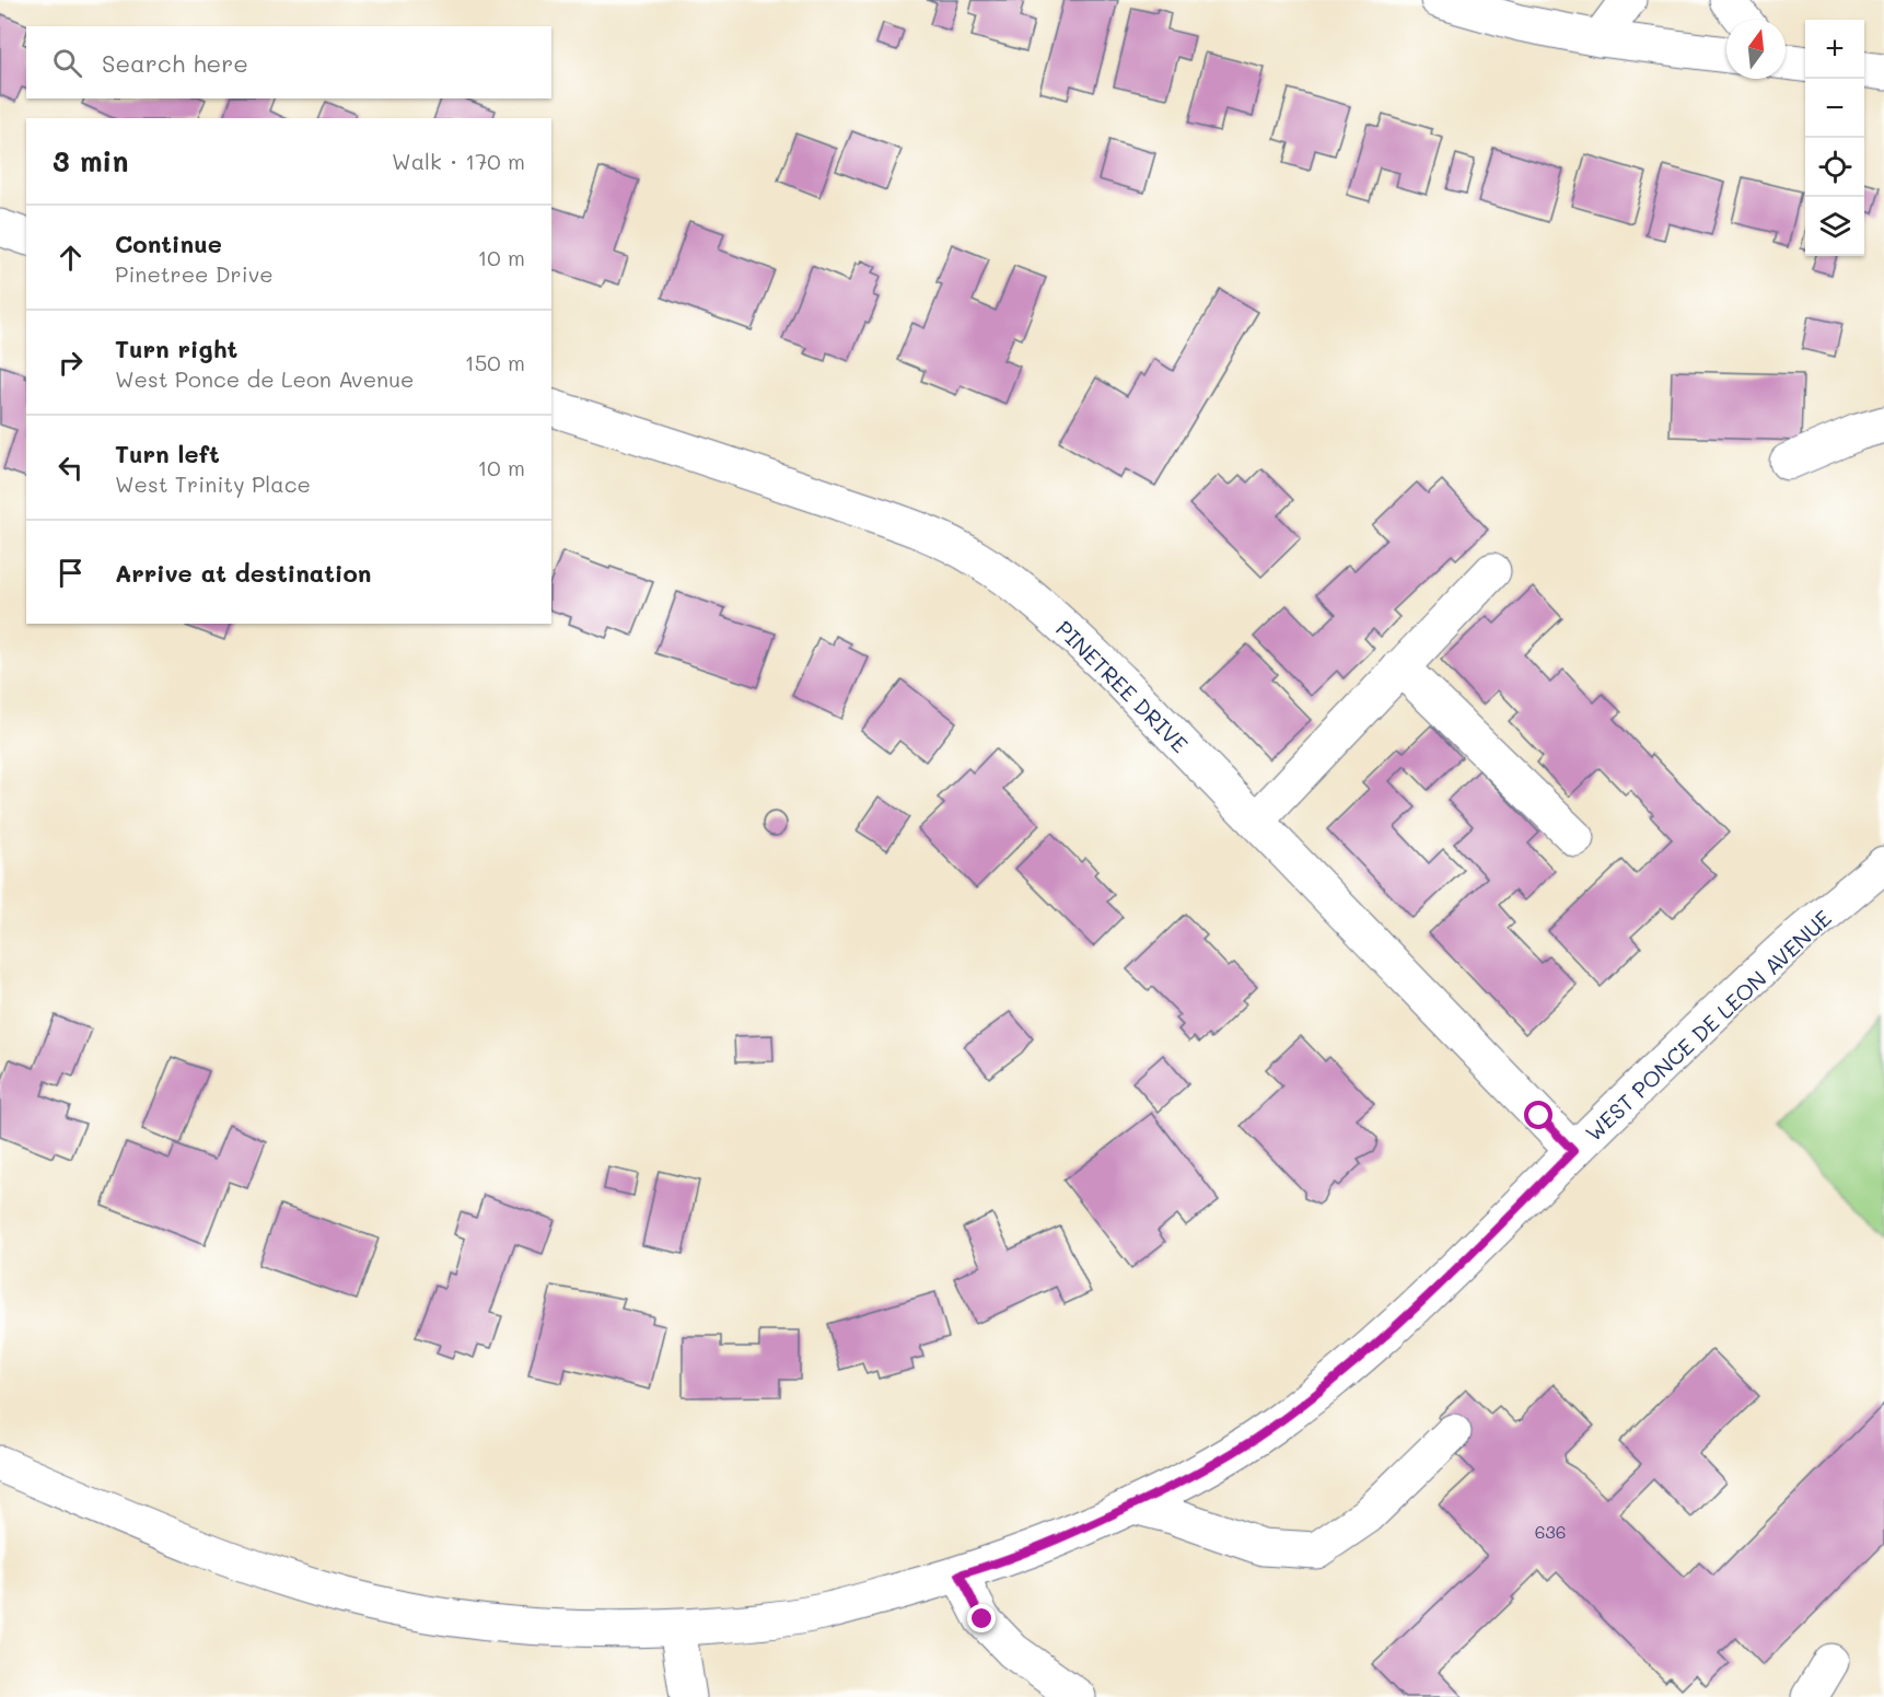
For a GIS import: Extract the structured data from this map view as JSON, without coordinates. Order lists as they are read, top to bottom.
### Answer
{
  "streets": {
    "main road": ["PINETREE DRIVE", "WEST PONCE DE LEON AVENUE"]
  },
  "crossings": [
    ["PINETREE DRIVE", "WEST PONCE DE LEON AVENUE"]
  ],
  "house_numbers": ["636"],
  "north": "top",
  "page": {
    "map_buttons": ["+", "−"],
    "search": "Search here",
    "heading": ["3 min", "Walk · 170 m"],
    "list": [
      ["Continue", "Pinetree Drive", "10 m"],
      ["Turn right", "West Ponce de Leon Avenue", "150 m"],
      ["Turn left", "West Trinity Place", "10 m"],
      "Arrive at destination"
    ]
  }
}
